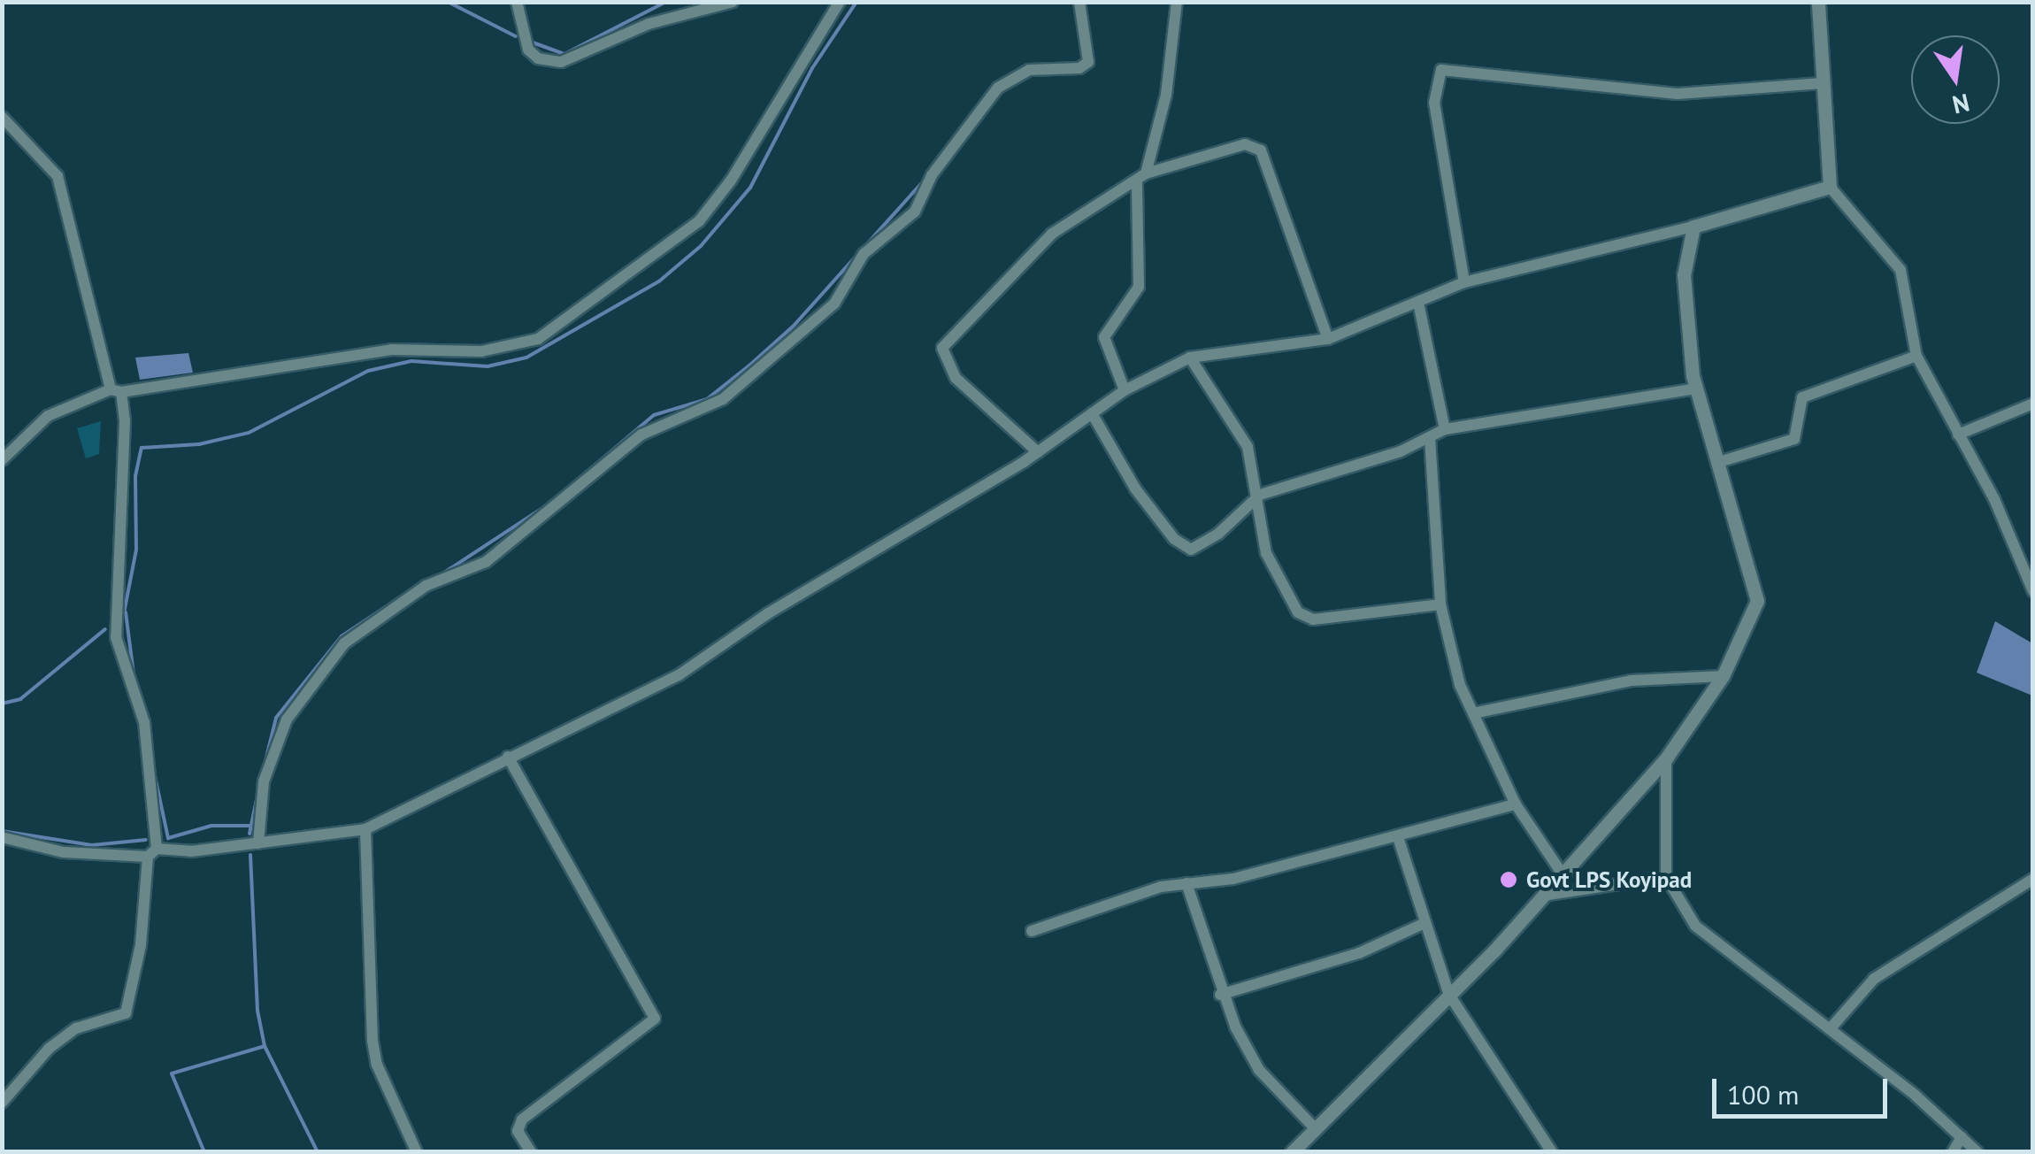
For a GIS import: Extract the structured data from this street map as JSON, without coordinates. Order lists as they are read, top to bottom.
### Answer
{
  "places": ["Govt LPS Koyipad"],
  "scale_bar": "100 m",
  "north": "bottom"
}
